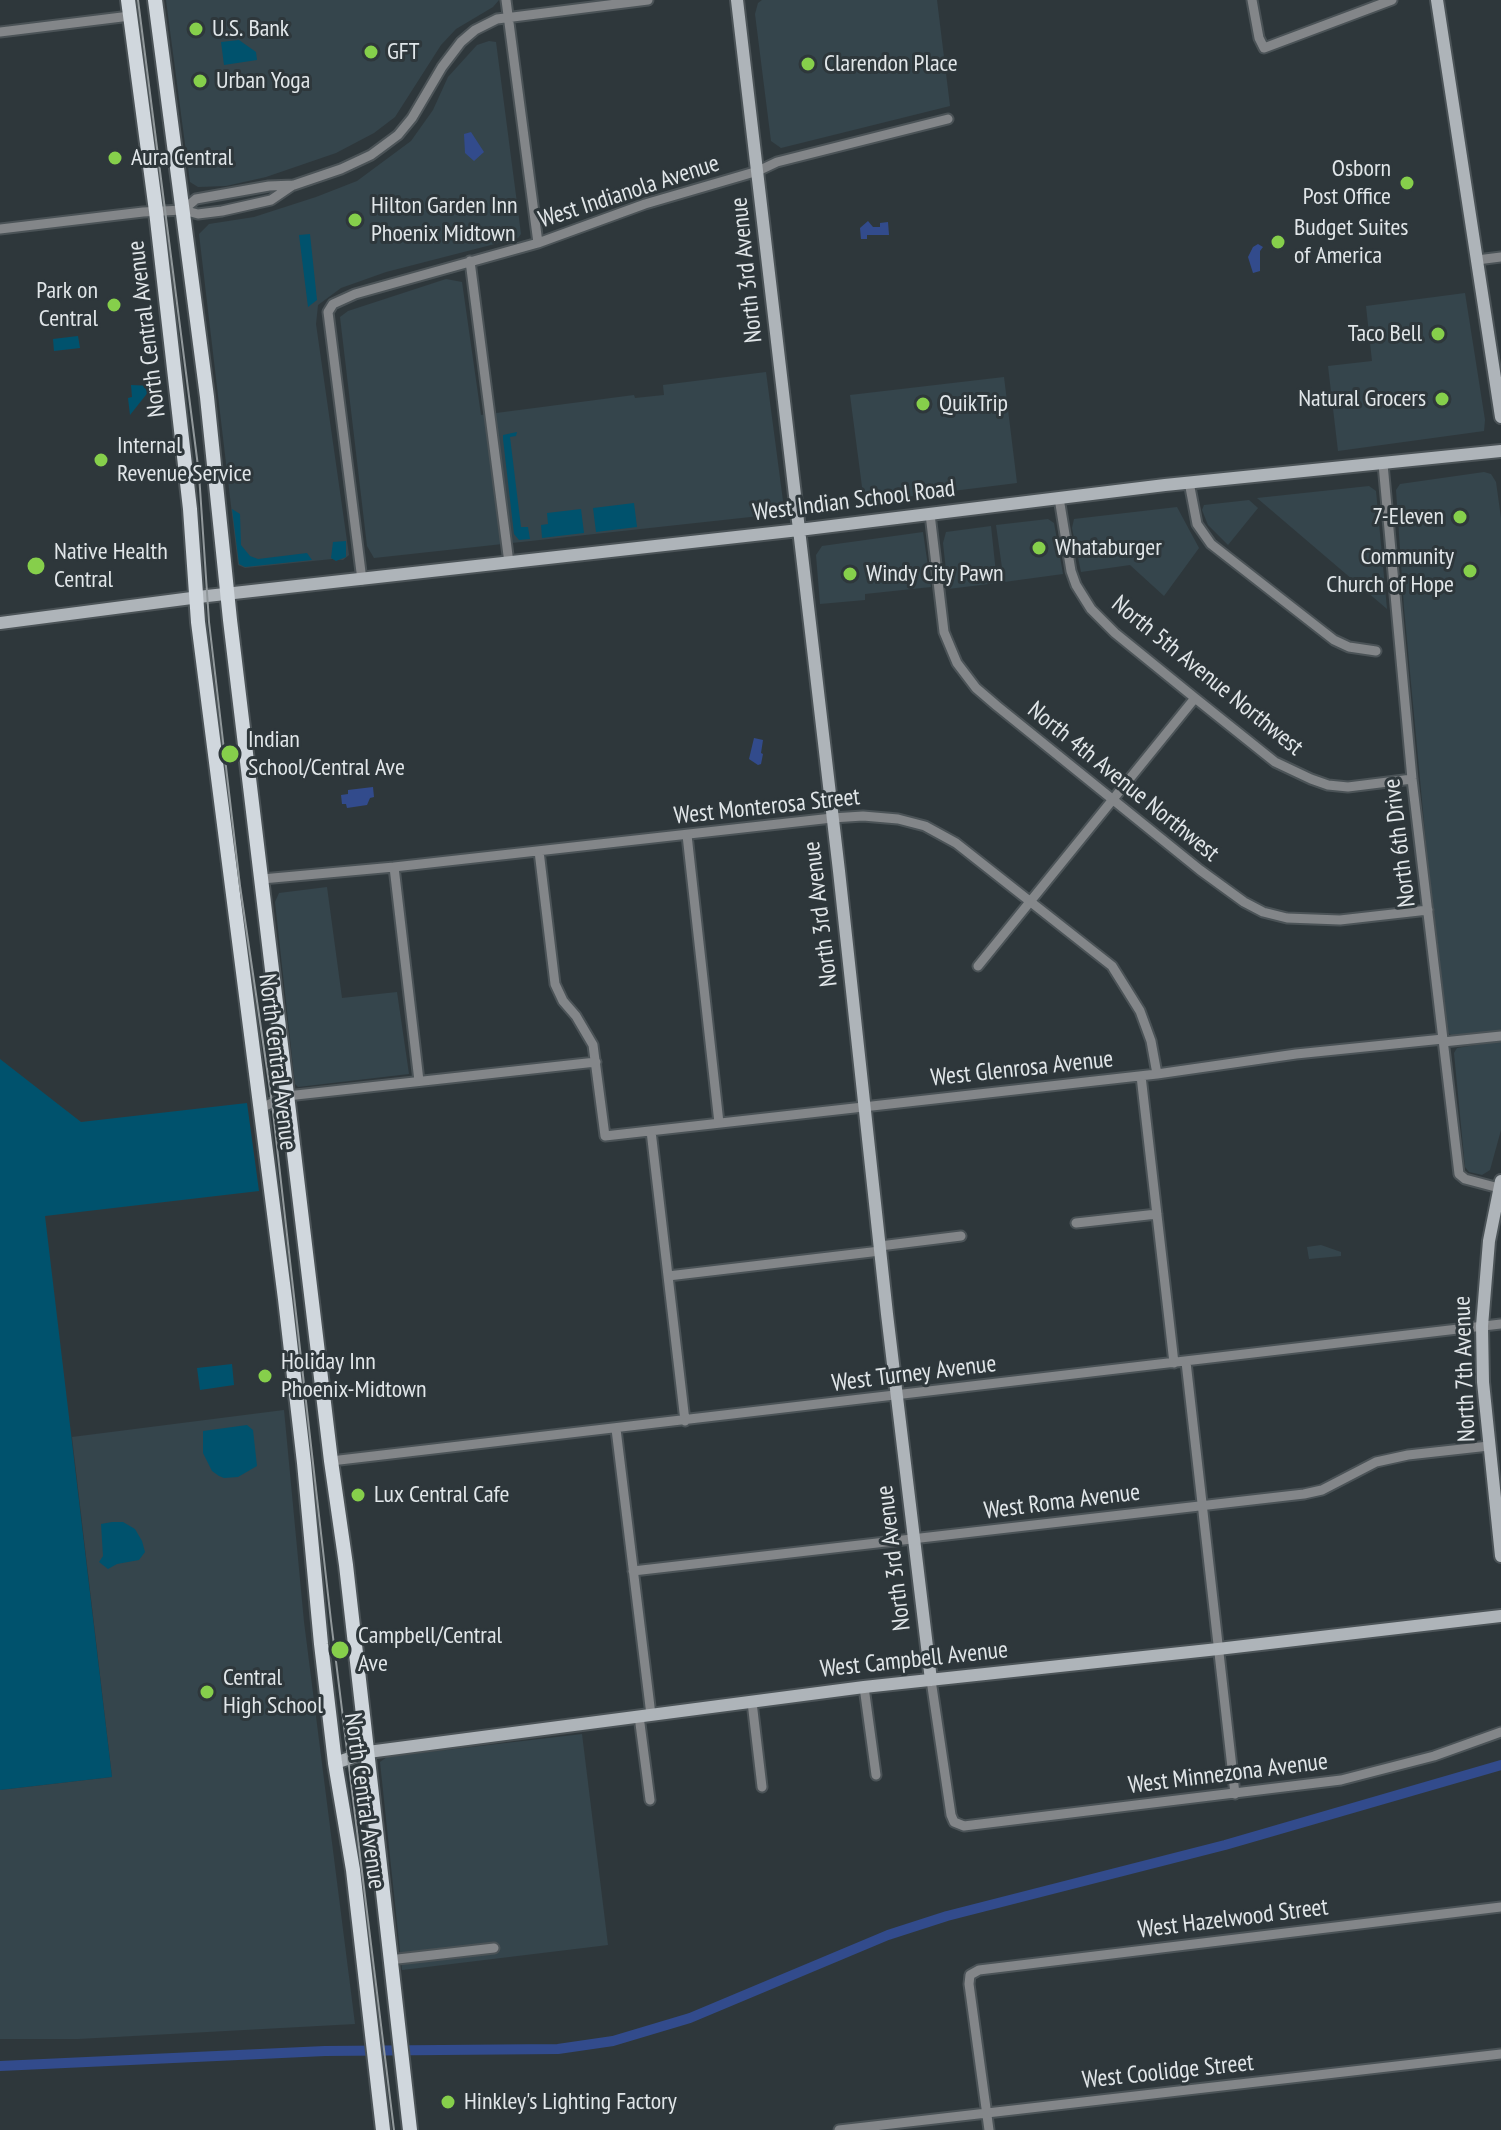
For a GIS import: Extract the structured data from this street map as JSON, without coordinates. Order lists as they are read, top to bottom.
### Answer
{
  "streets": {
    "main road": ["North Central Avenue"],
    "street": [
      "West Indianola Avenue",
      "North 3rd Avenue",
      "West Indian School Road",
      "North 5th Avenue Northwest",
      "North 4th Avenue Northwest",
      "West Monterosa Street",
      "North 6th Drive",
      "West Glenrosa Avenue",
      "North 7th Avenue",
      "West Turney Avenue",
      "West Roma Avenue",
      "West Campbell Avenue",
      "West Minnezona Avenue",
      "West Hazelwood Street",
      "West Coolidge Street"
    ]
  },
  "crossings": [
    ["West Indianola Avenue", "North 3rd Avenue"],
    ["West Indianola Avenue", "West Indian School Road"],
    ["North 3rd Avenue", "West Indian School Road"],
    ["North 3rd Avenue", "West Monterosa Street"],
    ["North 3rd Avenue", "West Glenrosa Avenue"],
    ["North 3rd Avenue", "West Turney Avenue"],
    ["North 3rd Avenue", "West Roma Avenue"],
    ["North 3rd Avenue", "West Campbell Avenue"],
    ["North 3rd Avenue", "West Minnezona Avenue"],
    ["North Central Avenue", "West Indian School Road"],
    ["North Central Avenue", "West Monterosa Street"],
    ["North Central Avenue", "West Turney Avenue"],
    ["North Central Avenue", "West Campbell Avenue"],
    ["West Indian School Road", "North 5th Avenue Northwest"],
    ["West Indian School Road", "North 4th Avenue Northwest"],
    ["West Indian School Road", "North 6th Drive"],
    ["North 5th Avenue Northwest", "North 6th Drive"],
    ["North 4th Avenue Northwest", "North 6th Drive"],
    ["West Monterosa Street", "West Glenrosa Avenue"],
    ["North 6th Drive", "West Glenrosa Avenue"],
    ["North 6th Drive", "North 7th Avenue"],
    ["North 7th Avenue", "West Turney Avenue"],
    ["North 7th Avenue", "West Roma Avenue"],
    ["West Hazelwood Street", "West Coolidge Street"]
  ],
  "places": [
    "U.S. Bank",
    "GFT",
    "Clarendon Place",
    "Urban Yoga",
    "Aura Central",
    "Osborn Post Office",
    "Hilton Garden Inn Phoenix Midtown",
    "Budget Suites of America",
    "Park on Central",
    "Taco Bell",
    "Natural Grocers",
    "QuikTrip",
    "Internal Revenue Service",
    "7-Eleven",
    "Whataburger",
    "Native Health Central",
    "Community Church of Hope",
    "Windy City Pawn",
    "Indian School/Central Ave",
    "Holiday Inn Phoenix-Midtown",
    "Lux Central Cafe",
    "Campbell/Central Ave",
    "Central High School",
    "Hinkley's Lighting Factory"
  ]
}
